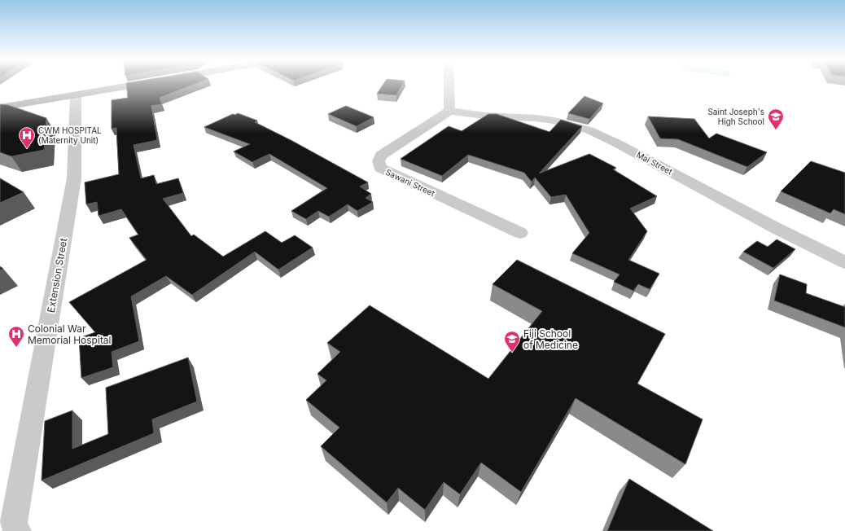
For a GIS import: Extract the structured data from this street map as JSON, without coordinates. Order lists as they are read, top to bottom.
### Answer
{
  "streets": {
    "street": ["Mal Street", "Sawani Street", "Extension Street"]
  },
  "crossings": [
    ["Mal Street", "Sawani Street"]
  ],
  "places": {
    "school or university": ["Saint Joseph's High School", "Fiji School of Medicine"],
    "hospital": ["CWM HOSPITAL (Maternity Unit)", "Colonial War Memorial Hospital"]
  }
}
